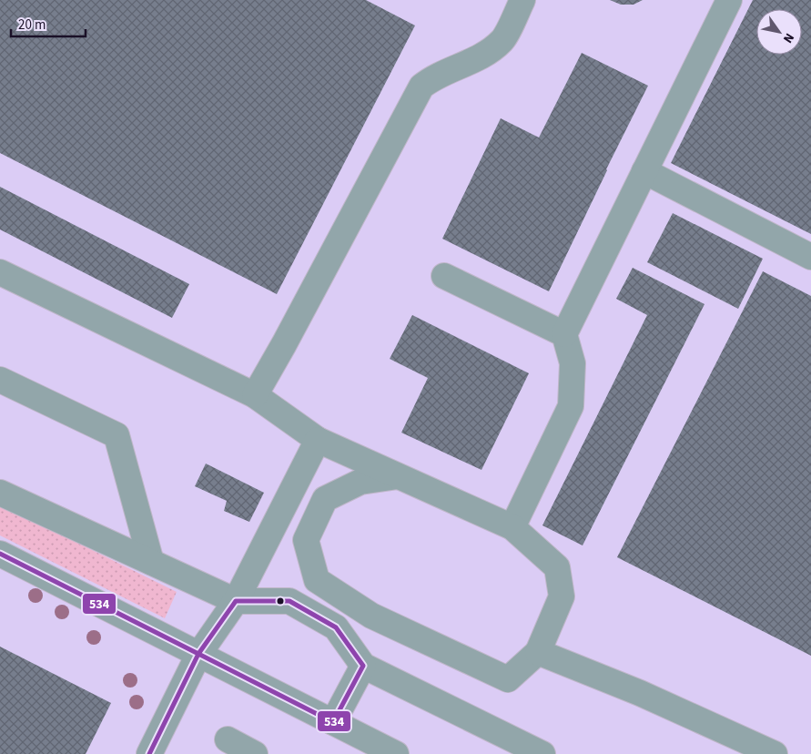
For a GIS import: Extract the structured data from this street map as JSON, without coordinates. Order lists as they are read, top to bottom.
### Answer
{
  "lines": ["transit line 534"],
  "scale_bar": "20 m",
  "north": "bottom right"
}
